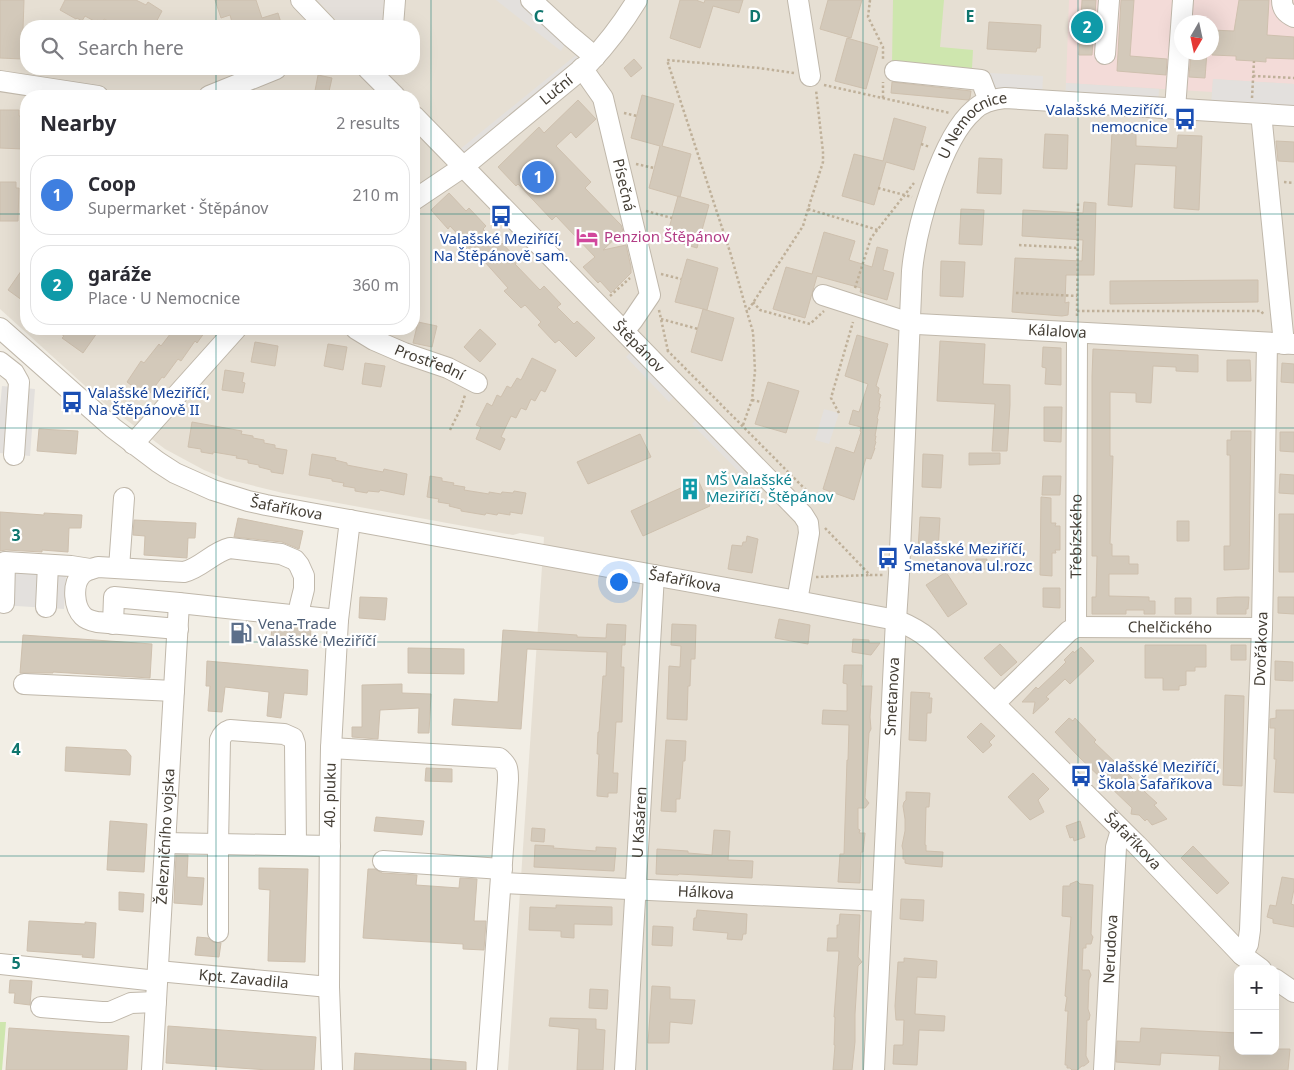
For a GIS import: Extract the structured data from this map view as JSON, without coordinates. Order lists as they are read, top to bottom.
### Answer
{
  "streets": {
    "street": [
      "Luční",
      "U Nemocnice",
      "Písečná",
      "Kálalova",
      "Štěpánov",
      "Prostřední",
      "Šafaříkova",
      "Třebízského",
      "Chelčického",
      "Dvořákova",
      "Smetanova",
      "40. pluku",
      "U Kasáren",
      "Železničního vojska",
      "Hálkova",
      "Nerudova",
      "Kpt. Zavadila"
    ]
  },
  "crossings": [
    ["Luční", "Písečná"],
    ["Luční", "Štěpánov"],
    ["U Nemocnice", "Kálalova"],
    ["U Nemocnice", "Dvořákova"],
    ["U Nemocnice", "Smetanova"],
    ["Písečná", "Štěpánov"],
    ["Kálalova", "Třebízského"],
    ["Kálalova", "Dvořákova"],
    ["Kálalova", "Smetanova"],
    ["Štěpánov", "Šafaříkova"],
    ["Šafaříkova", "Dvořákova"],
    ["Šafaříkova", "Smetanova"],
    ["Šafaříkova", "40. pluku"],
    ["Šafaříkova", "U Kasáren"],
    ["Šafaříkova", "Nerudova"],
    ["Třebízského", "Chelčického"],
    ["Chelčického", "Dvořákova"],
    ["Smetanova", "Hálkova"],
    ["40. pluku", "Kpt. Zavadila"],
    ["U Kasáren", "Hálkova"],
    ["Železničního vojska", "Kpt. Zavadila"]
  ],
  "places": {
    "bus stop": [
      "Valašské Meziříčí, nemocnice",
      "Valašské Meziříčí, Na Štěpánově sam.",
      "Valašské Meziříčí, Na Štěpánově II",
      "Valašské Meziříčí, Smetanova ul.rozc",
      "Valašské Meziříčí, Škola Šafaříkova"
    ],
    "hotel": ["Penzion Štěpánov"],
    "building": ["MŠ Valašské Meziříčí, Štěpánov"],
    "fuel station": ["Vena-Trade Valašské Meziříčí"]
  },
  "north": "bottom",
  "page": {
    "pins": ["2", "1"],
    "search": "Search here",
    "heading": ["Nearby", "2 results"],
    "list": [
      {
        "mark": "1",
        "name": "Coop",
        "note": "Supermarket · Štěpánov",
        "value": "210 m"
      },
      {
        "mark": "2",
        "name": "garáže",
        "note": "Place · U Nemocnice",
        "value": "360 m"
      }
    ],
    "map_buttons": ["+", "−"]
  },
  "grid": {
    "columns": ["C", "D", "E"],
    "rows": ["3", "4", "5"]
  }
}
